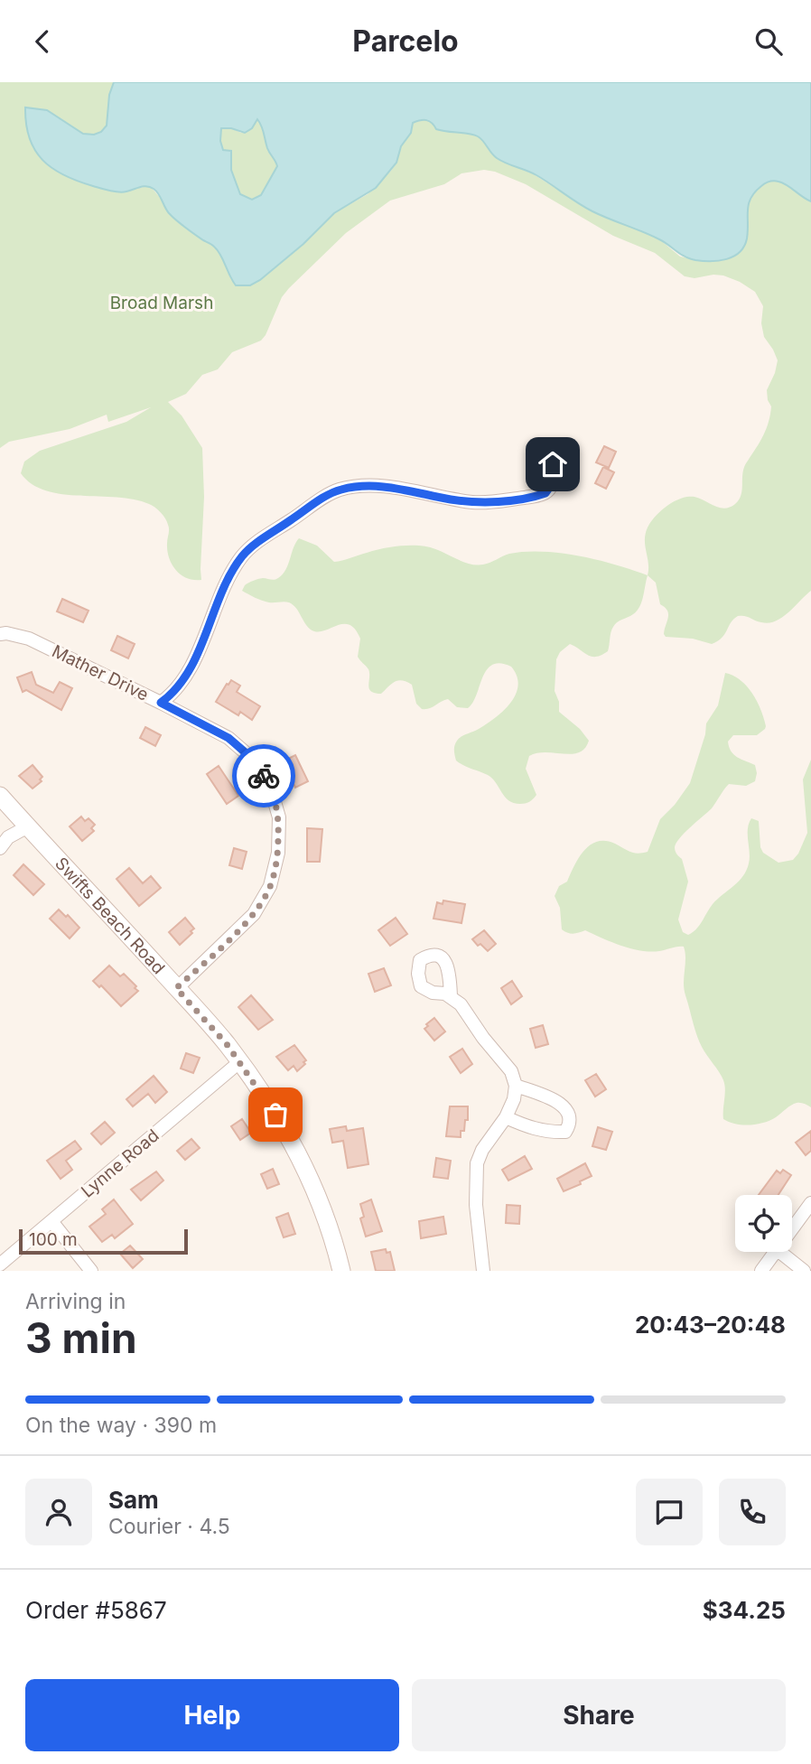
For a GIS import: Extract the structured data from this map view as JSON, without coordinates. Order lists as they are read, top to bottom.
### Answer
{
  "streets": {
    "street": ["Mather Drive", "Swifts Beach Road", "Lynne Road"]
  },
  "crossings": [
    ["Mather Drive", "Swifts Beach Road"],
    ["Swifts Beach Road", "Lynne Road"]
  ],
  "parks": ["Broad Marsh"],
  "scale_bar": "100 m",
  "page": {
    "header": "Parcelo",
    "scale": "100 m",
    "heading": ["3 min", "Arriving in", "20:43–20:48"],
    "panel": [
      "Sam",
      "Courier · 4.5",
      "Order #5867",
      "$34.25"
    ],
    "bar": "On the way · 390 m",
    "buttons": ["Help", "Share"]
  }
}
